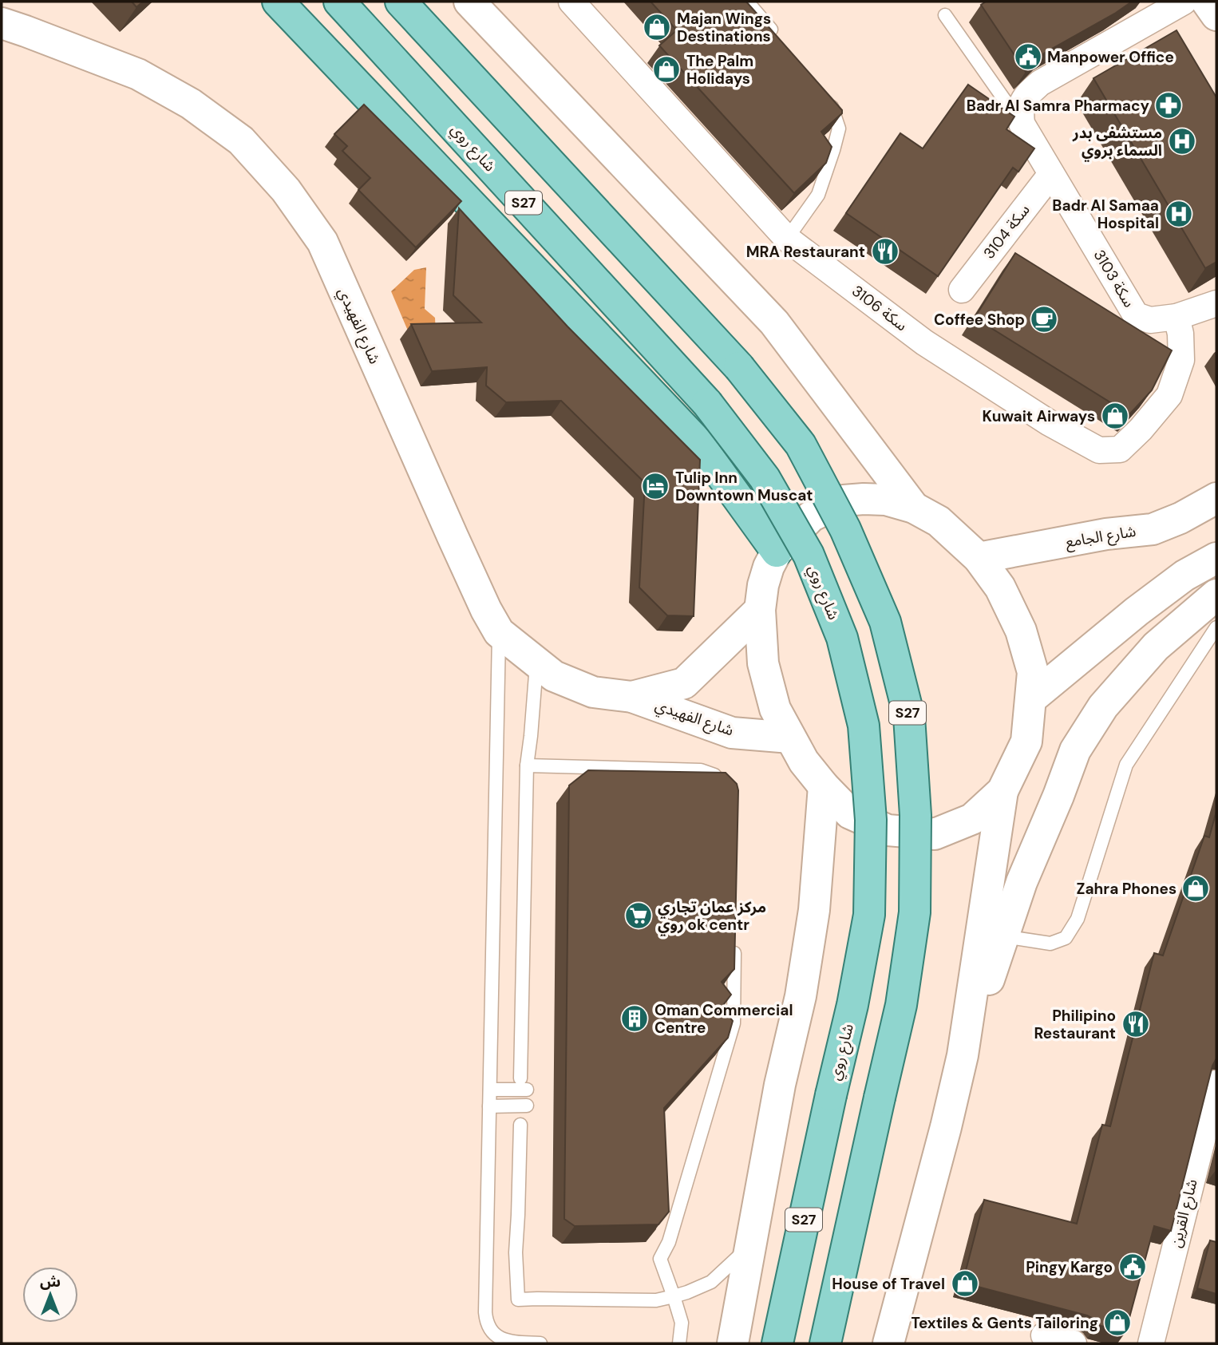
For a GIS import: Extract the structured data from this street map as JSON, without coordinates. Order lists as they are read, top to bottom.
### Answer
{
  "streets": {
    "main road": [
      "شارع روي",
      "S27",
      "شارع الفهيدي",
      "شارع الجامع"
    ],
    "street": [
      "سكة 3104",
      "سكة 3103",
      "سكة 3106",
      "شارع القرين"
    ]
  },
  "crossings": [
    ["سكة 3104", "سكة 3103"],
    ["سكة 3103", "سكة 3106"]
  ],
  "places": {
    "shop": [
      "Majan Wings Destinations",
      "The Palm Holidays",
      "Kuwait Airways",
      "Zahra Phones",
      "House of Travel",
      "Textiles & Gents Tailoring"
    ],
    "public building": ["Manpower Office", "Pingy Kargo"],
    "pharmacy": ["Badr Al Samra Pharmacy"],
    "hospital": ["مستشفى بدر السماء بروي", "Badr Al Samaa Hospital"],
    "restaurant": ["MRA Restaurant", "Philipino Restaurant"],
    "cafe": ["Coffee Shop"],
    "hotel": ["Tulip Inn Downtown Muscat"],
    "supermarket": ["مركز عمان تجاري روي ok centr"],
    "building": ["Oman Commercial Centre"]
  },
  "north": "top"
}
